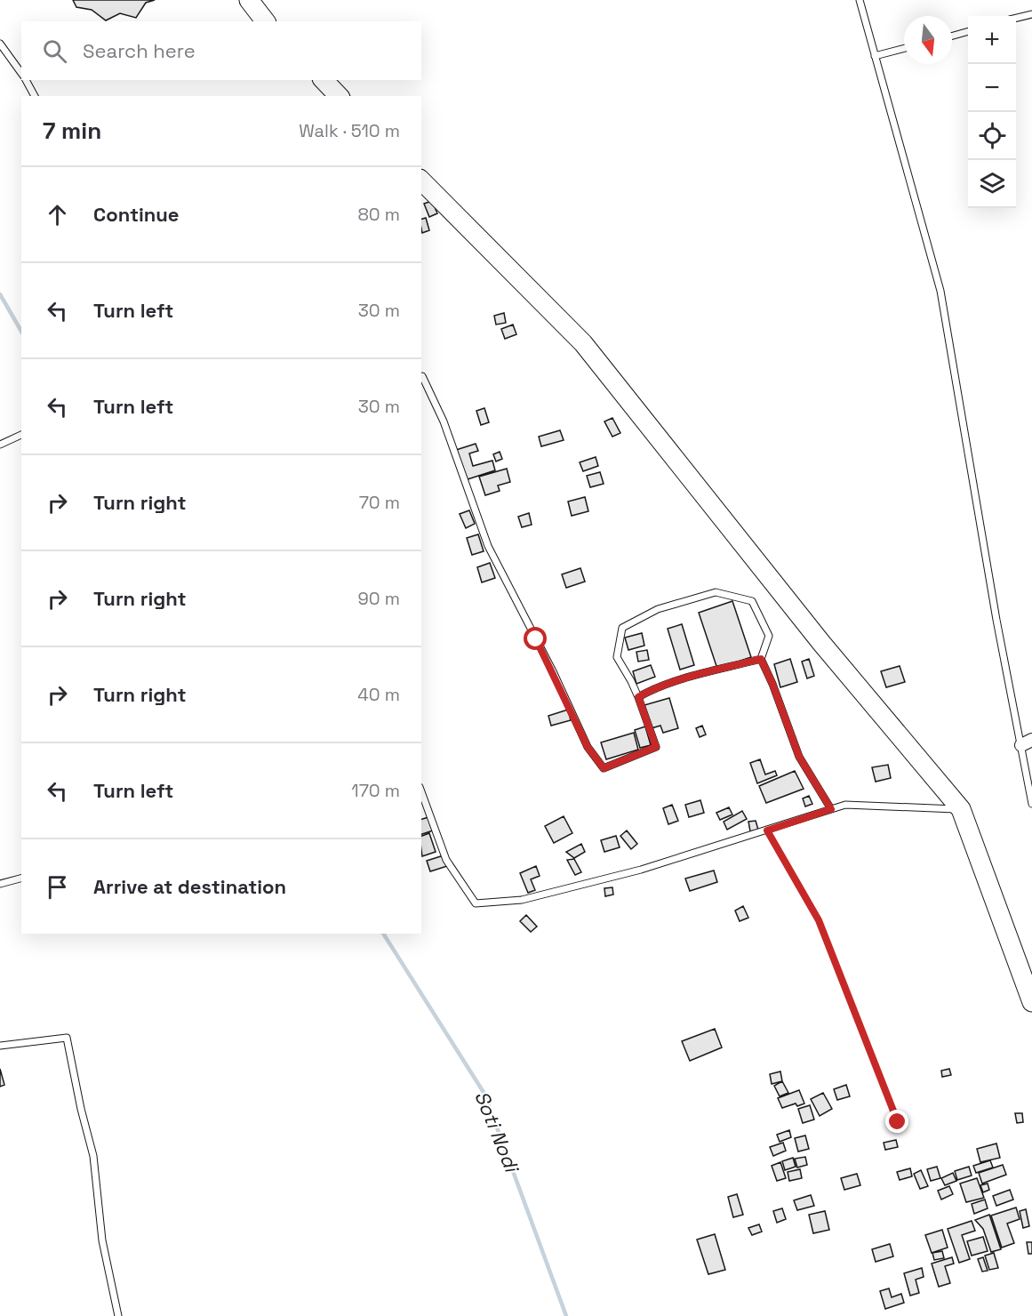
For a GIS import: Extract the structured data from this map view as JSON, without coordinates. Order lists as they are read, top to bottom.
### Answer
{
  "water": ["Soti Nodi"],
  "north": "bottom",
  "page": {
    "map_buttons": ["+", "−"],
    "search": "Search here",
    "heading": ["7 min", "Walk · 510 m"],
    "list": [
      ["Continue", "80 m"],
      ["Turn left", "30 m"],
      ["Turn left", "30 m"],
      ["Turn right", "70 m"],
      ["Turn right", "90 m"],
      ["Turn right", "40 m"],
      ["Turn left", "170 m"],
      "Arrive at destination"
    ]
  }
}
